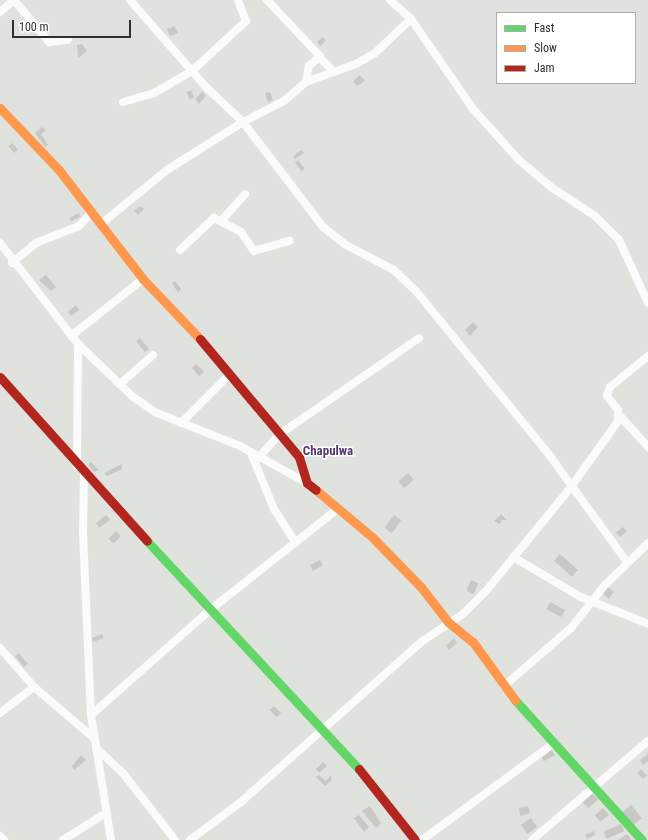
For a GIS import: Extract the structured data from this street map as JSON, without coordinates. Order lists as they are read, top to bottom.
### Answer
{
  "districts": ["Chapulwa"],
  "legend": ["Fast", "Slow", "Jam"],
  "scale_bar": "100 m"
}
